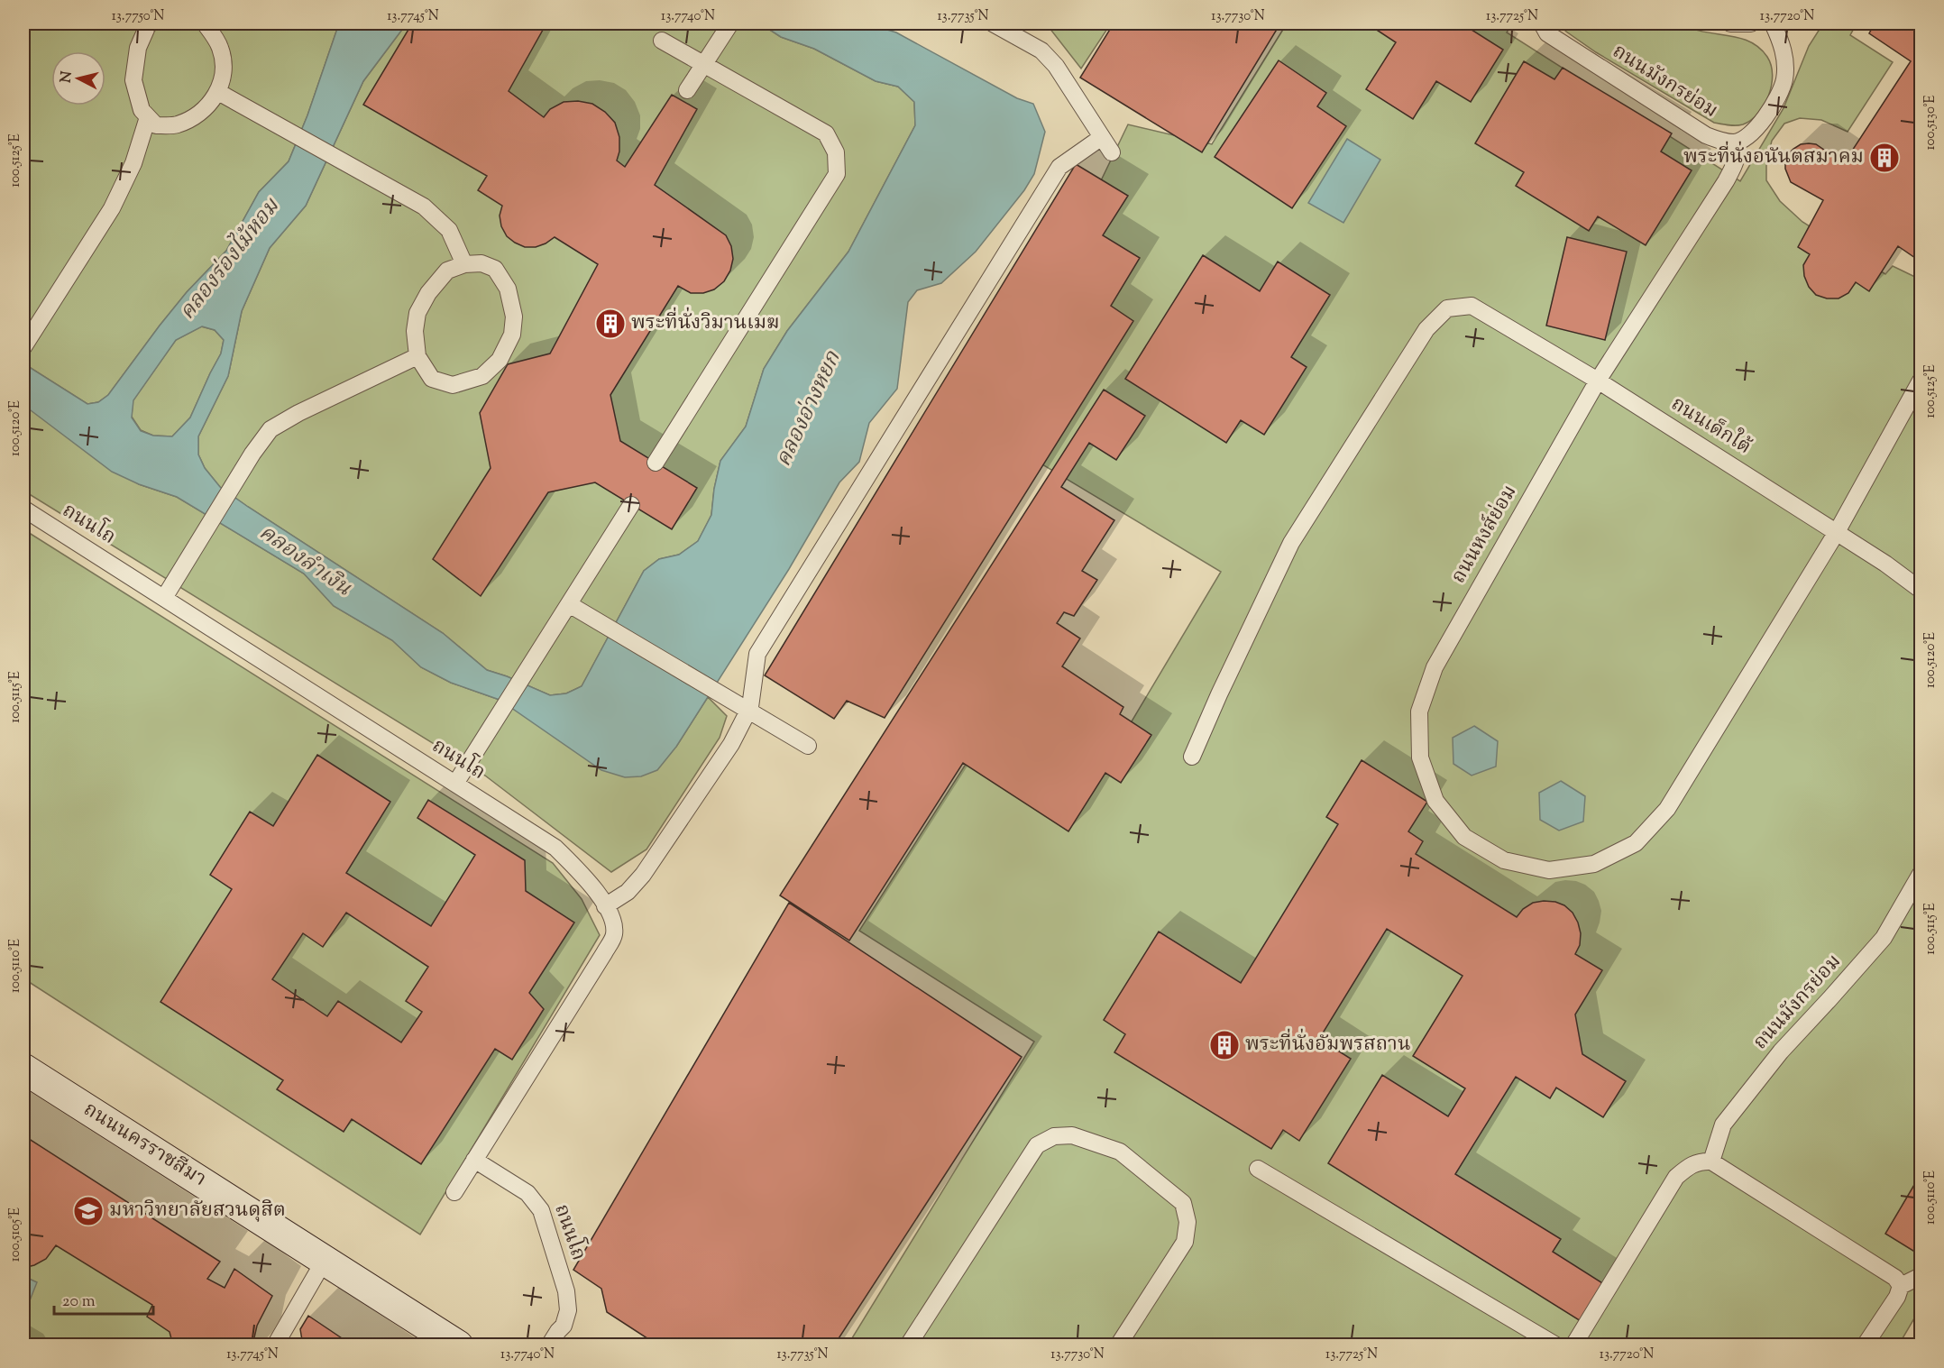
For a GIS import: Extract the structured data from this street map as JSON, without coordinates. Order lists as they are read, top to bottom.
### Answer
{
  "streets": {
    "main road": ["ถนนนครราชสีมา"],
    "lane": [
      "ถนนมังกรย่อม",
      "ถนนเด็กใต้",
      "ถนนโถ",
      "ถนนหงส์ย่อม"
    ]
  },
  "crossings": [
    ["ถนนมังกรย่อม", "ถนนหงส์ย่อม"],
    ["ถนนเด็กใต้", "ถนนหงส์ย่อม"]
  ],
  "water": ["คลองร่องไม้หอม", "คลองอ่างหยก", "คลองลำเงิน"],
  "places": {
    "building": ["พระที่นั่งอนันตสมาคม", "พระที่นั่งวิมานเมฆ", "พระที่นั่งอัมพรสถาน"],
    "school or university": ["มหาวิทยาลัยสวนดุสิต"]
  },
  "scale_bar": "20 m",
  "north": "left",
  "coordinates": [
    "13.7750°N",
    "13.7745°N",
    "13.7740°N",
    "13.7735°N",
    "13.7730°N",
    "13.7725°N",
    "13.7720°N",
    "100.5130°E",
    "100.5125°E",
    "100.5120°E",
    "100.5115°E",
    "100.5110°E",
    "100.5105°E"
  ]
}
